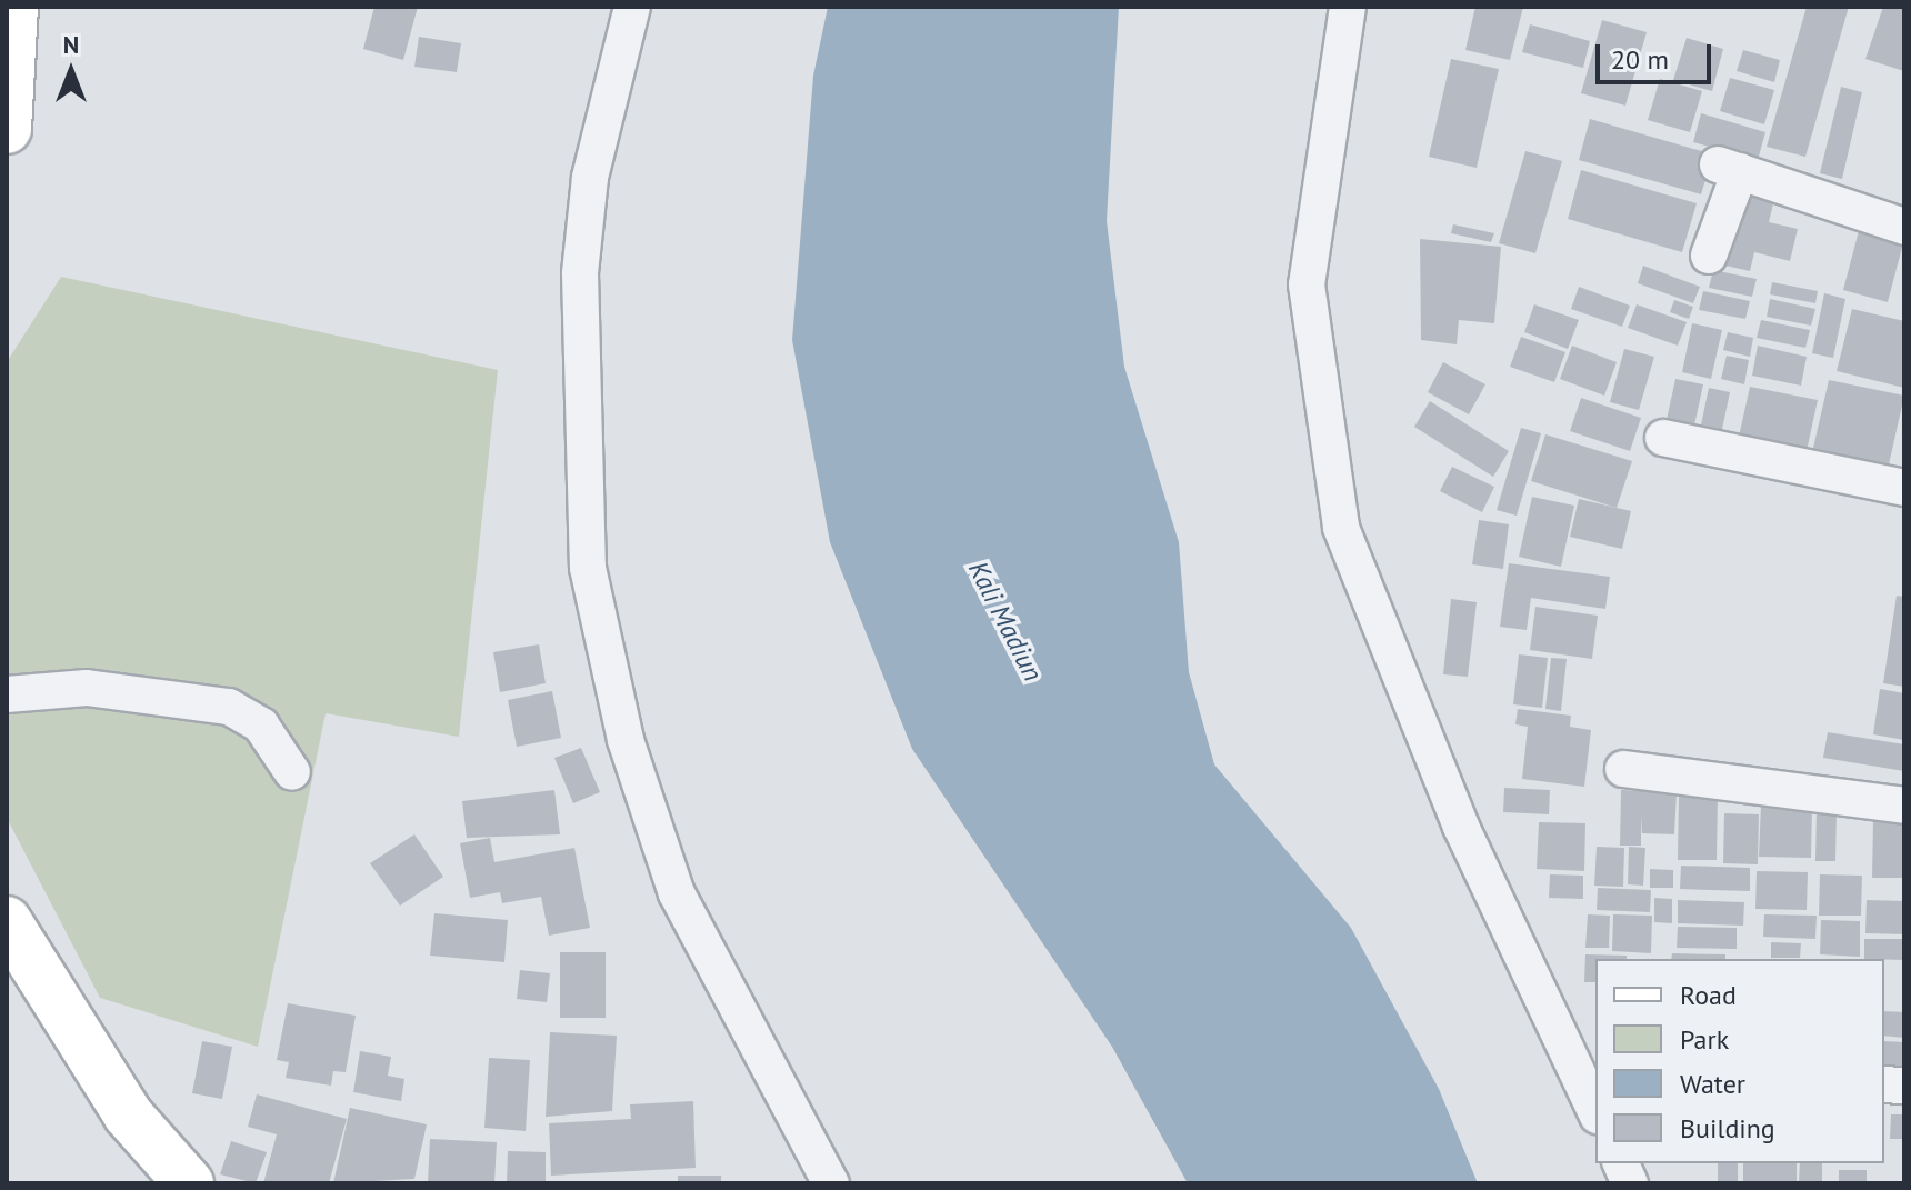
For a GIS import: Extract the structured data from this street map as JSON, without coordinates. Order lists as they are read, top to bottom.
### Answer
{
  "water": ["Kali Madiun"],
  "legend": [
    "Road",
    "Park",
    "Water",
    "Building"
  ],
  "scale_bar": "20 m",
  "north": "top"
}
